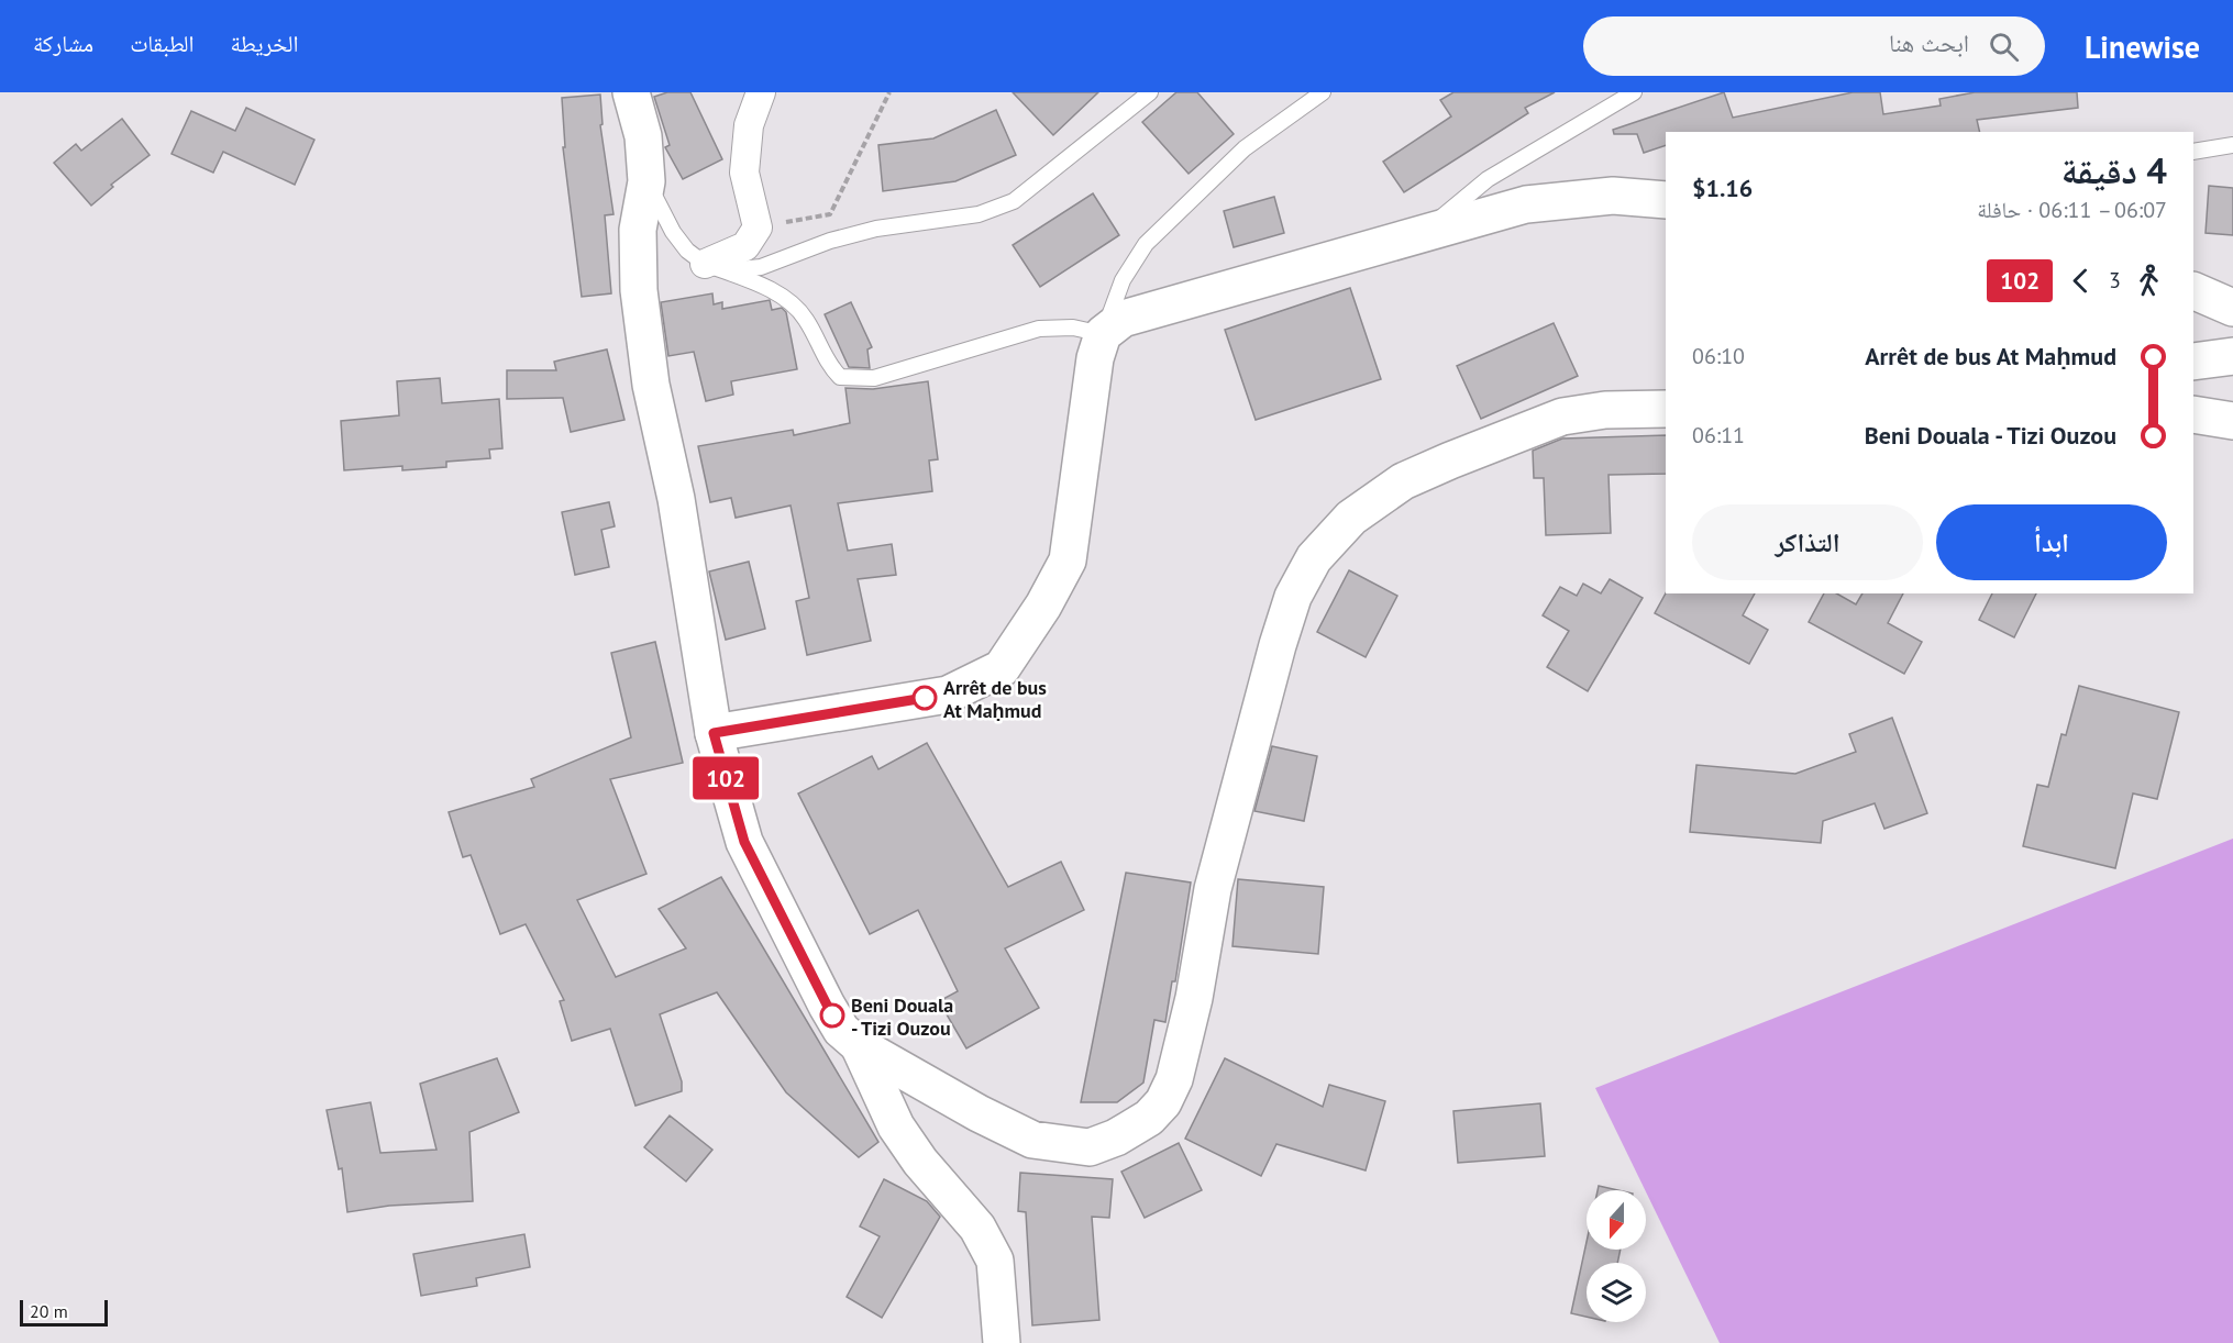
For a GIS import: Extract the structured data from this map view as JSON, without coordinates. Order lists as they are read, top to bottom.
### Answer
{
  "places": ["Arrêt de bus At Maḥmud", "Beni Douala - Tizi Ouzou"],
  "lines": ["bus line 102"],
  "scale_bar": "20 m",
  "north": "bottom",
  "page": {
    "header": "Linewise",
    "search": "ابحث هنا",
    "nav": ["الخريطة", "الطبقات", "مشاركة"],
    "on_map": "102",
    "heading": ["4 دقيقة", "06:07 – 06:11 · حافلة", "$1.16"],
    "legs": ["3", "102"],
    "list": [
      {
        "name": "Arrêt de bus At Maḥmud",
        "value": "06:10"
      },
      {
        "name": "Beni Douala - Tizi Ouzou",
        "value": "06:11"
      }
    ],
    "buttons": ["ابدأ", "التذاكر"],
    "scale": "20 m"
  }
}
